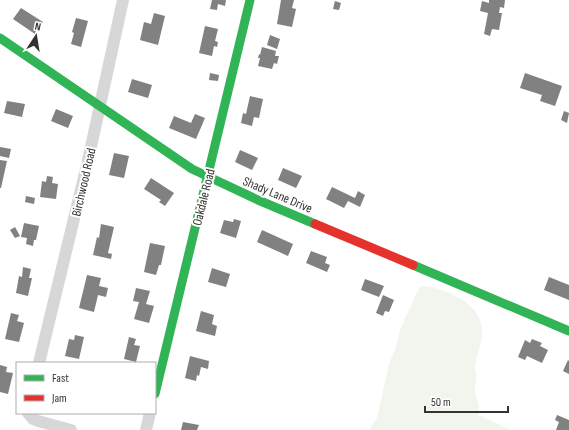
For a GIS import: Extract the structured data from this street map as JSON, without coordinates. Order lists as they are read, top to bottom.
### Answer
{
  "streets": {
    "street": ["Birchwood Road", "Shady Lane Drive", "Oakdale Road"]
  },
  "crossings": [
    ["Birchwood Road", "Shady Lane Drive"],
    ["Shady Lane Drive", "Oakdale Road"]
  ],
  "legend": ["Fast", "Jam"],
  "scale_bar": "50 m",
  "north": "top"
}
